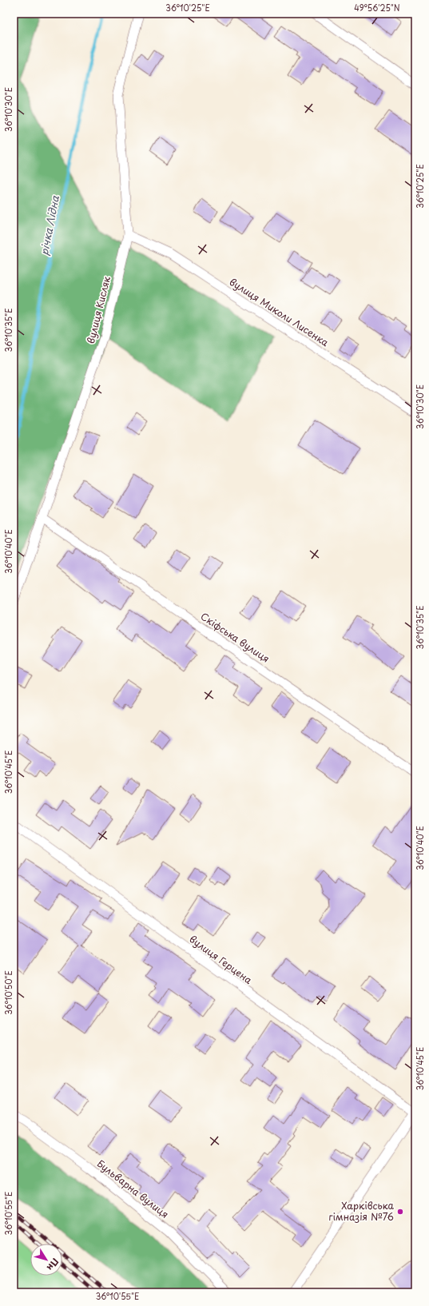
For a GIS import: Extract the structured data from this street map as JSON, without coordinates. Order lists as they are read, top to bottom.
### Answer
{
  "streets": {
    "street": [
      "вулиця Кисляк",
      "вулиця Миколи Лисенка",
      "Скіфська вулиця",
      "вулиця Герцена",
      "Бульварна вулиця"
    ]
  },
  "crossings": [
    ["вулиця Кисляк", "вулиця Миколи Лисенка"],
    ["вулиця Кисляк", "Скіфська вулиця"]
  ],
  "water": ["річка Лідна"],
  "places": ["Харківська гімназія №76"],
  "north": "bottom right",
  "coordinates": [
    "36°10'25\"E",
    "49°56'25\"N",
    "36°10'30\"E",
    "36°10'35\"E",
    "36°10'40\"E",
    "36°10'45\"E",
    "36°10'50\"E",
    "36°10'55\"E"
  ]
}
